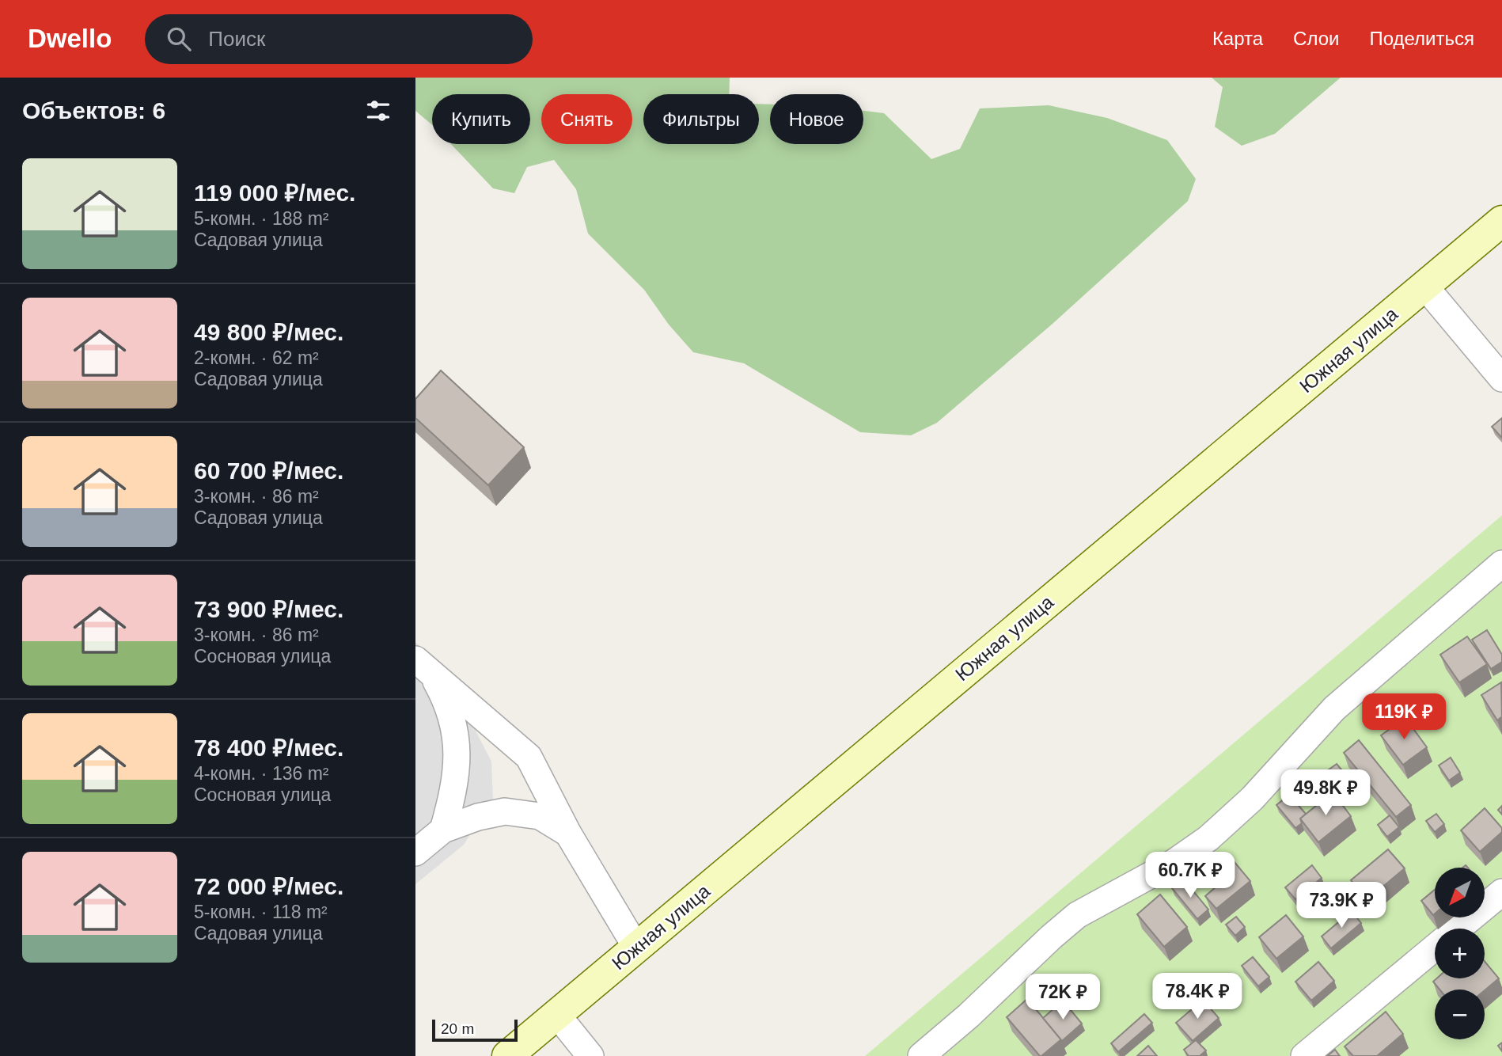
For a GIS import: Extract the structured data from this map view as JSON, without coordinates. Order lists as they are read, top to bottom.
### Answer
{
  "streets": {
    "street": ["Южная улица"]
  },
  "scale_bar": "20 m",
  "north": "bottom left",
  "page": {
    "header": "Dwello",
    "search": "Поиск",
    "nav": ["Карта", "Слои", "Поделиться"],
    "heading": "Объектов: 6",
    "chip": [
      "Купить",
      "Снять",
      "Фильтры",
      "Новое"
    ],
    "list": [
      {
        "name": "119 000 ₽/мес.",
        "note": "5-комн. · 188 m² · Садовая улица"
      },
      {
        "name": "49 800 ₽/мес.",
        "note": "2-комн. · 62 m² · Садовая улица"
      },
      {
        "name": "60 700 ₽/мес.",
        "note": "3-комн. · 86 m² · Садовая улица"
      },
      {
        "name": "73 900 ₽/мес.",
        "note": "3-комн. · 86 m² · Сосновая улица"
      },
      {
        "name": "78 400 ₽/мес.",
        "note": "4-комн. · 136 m² · Сосновая улица"
      },
      {
        "name": "72 000 ₽/мес.",
        "note": "5-комн. · 118 m² · Садовая улица"
      }
    ],
    "price": [
      "119K ₽",
      "49.8K ₽",
      "60.7K ₽",
      "73.9K ₽",
      "78.4K ₽",
      "72K ₽"
    ],
    "map_buttons": ["+", "−"],
    "scale": "20 m"
  }
}
